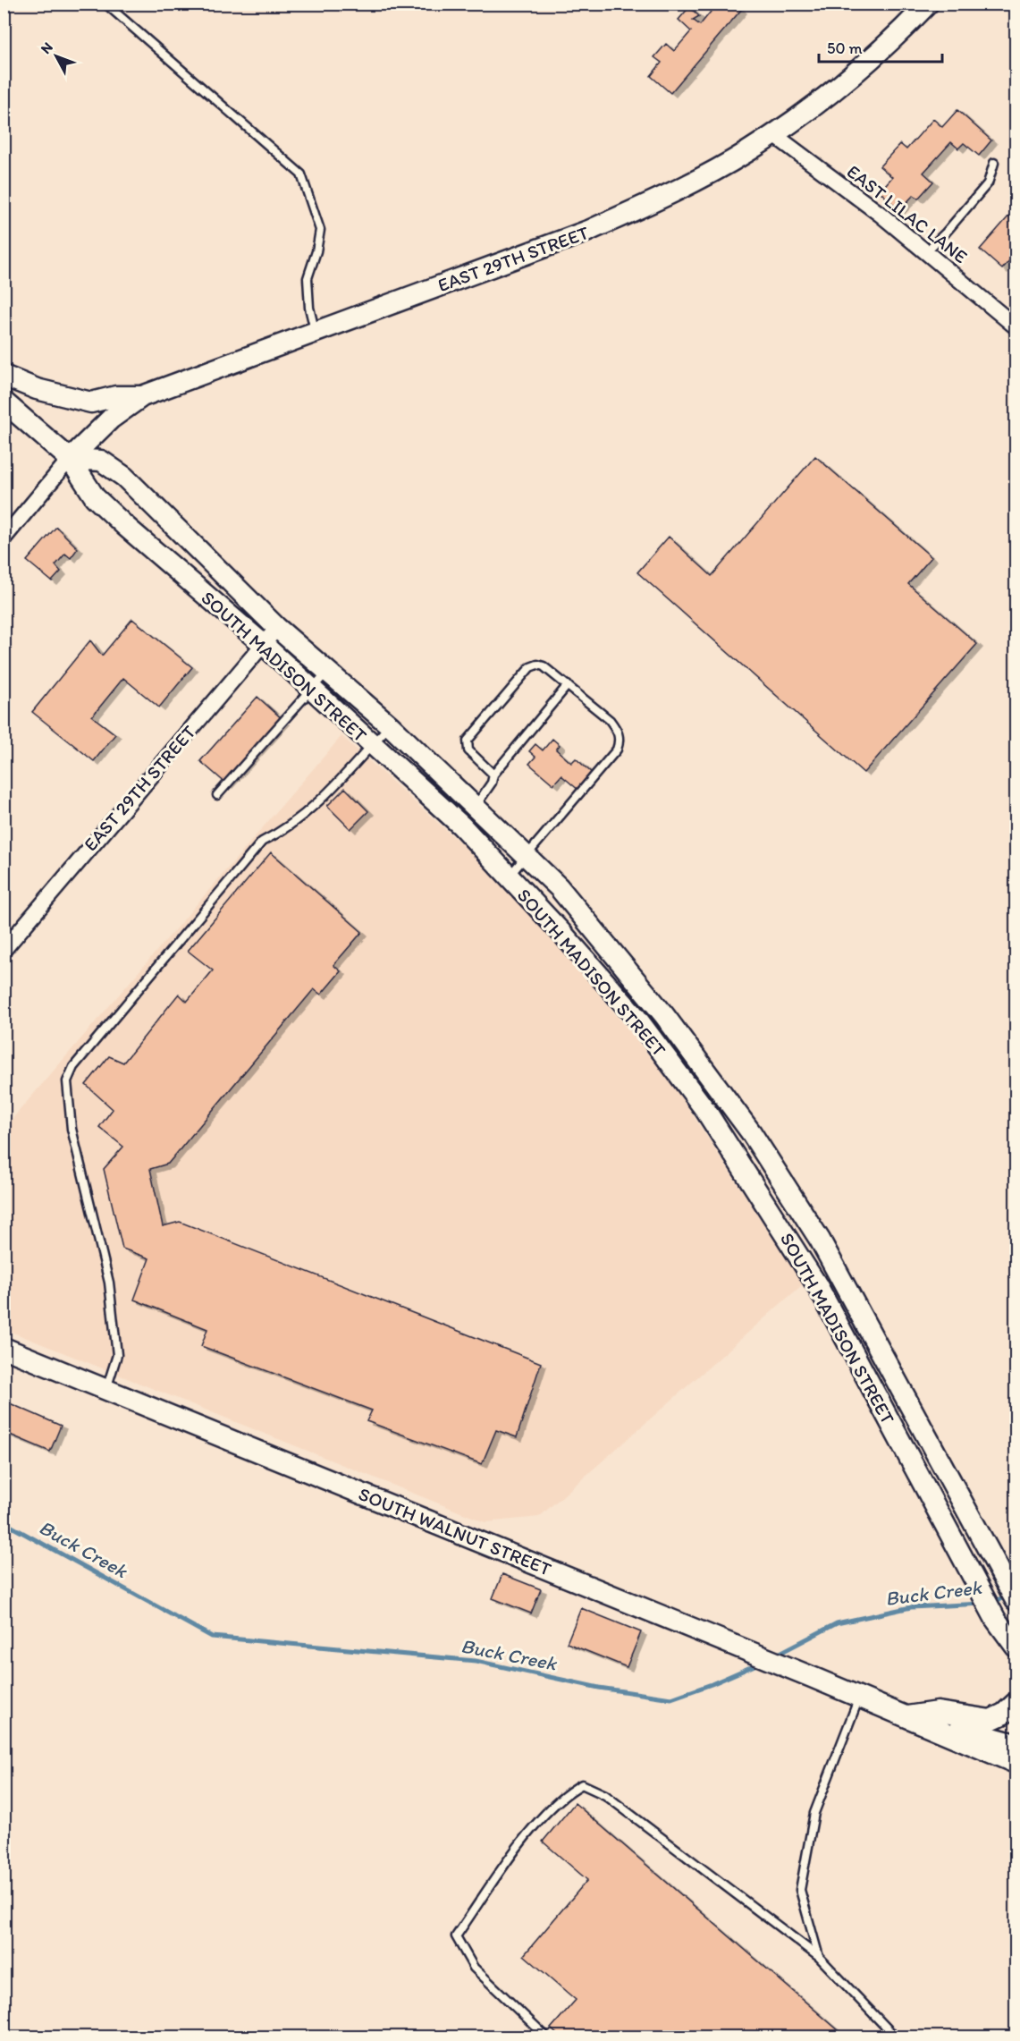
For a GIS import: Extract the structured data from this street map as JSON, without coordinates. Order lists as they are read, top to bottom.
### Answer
{
  "streets": {
    "main road": ["EAST 29TH STREET", "SOUTH MADISON STREET", "SOUTH WALNUT STREET"],
    "street": ["EAST LILAC LANE"]
  },
  "crossings": [
    ["EAST LILAC LANE", "EAST 29TH STREET"],
    ["EAST 29TH STREET", "SOUTH MADISON STREET"]
  ],
  "water": ["Buck Creek"],
  "scale_bar": "50 m",
  "north": "top left"
}
